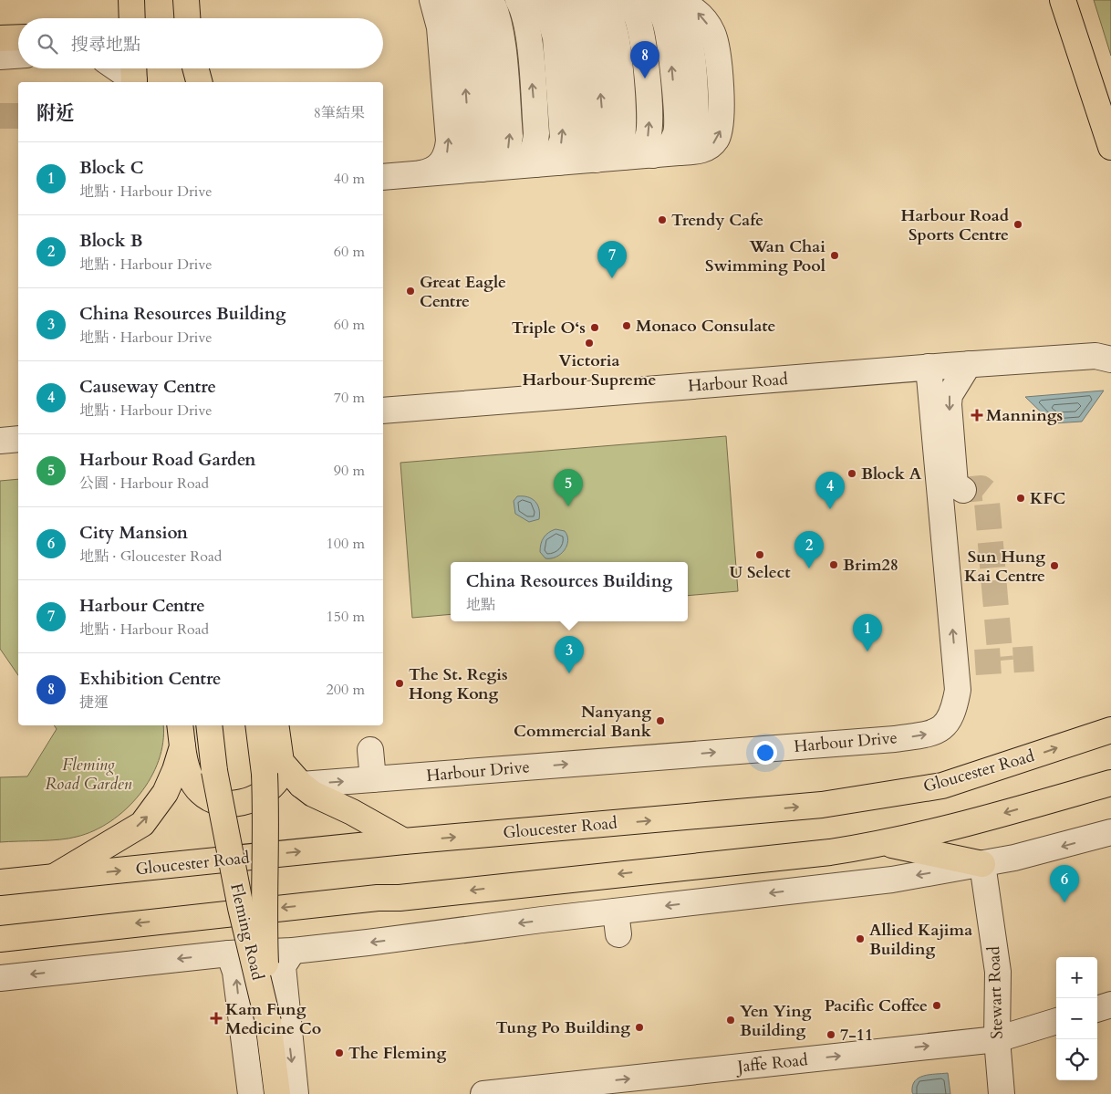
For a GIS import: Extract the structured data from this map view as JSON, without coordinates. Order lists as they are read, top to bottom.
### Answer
{
  "streets": {
    "main road": ["Gloucester Road", "Fleming Road"],
    "street": [
      "Harbour Road",
      "Harbour Drive",
      "Stewart Road",
      "Jaffe Road"
    ]
  },
  "crossings": [
    ["Harbour Road", "Harbour Drive"],
    ["Stewart Road", "Jaffe Road"]
  ],
  "parks": ["Fleming Road Garden"],
  "places": {
    "other": [
      "Trendy Cafe",
      "Harbour Road Sports Centre",
      "Wan Chai Swimming Pool",
      "Great Eagle Centre",
      "Monaco Consulate",
      "Triple O‘s",
      "Victoria Harbour Supreme",
      "Block A",
      "KFC",
      "U Select",
      "Brim28",
      "Sun Hung Kai Centre",
      "The St. Regis Hong Kong",
      "Nanyang Commercial Bank",
      "Allied Kajima Building",
      "Pacific Coffee",
      "Yen Ying Building",
      "Tung Po Building",
      "7-11",
      "The Fleming"
    ],
    "health": ["Mannings", "Kam Fung Medicine Co"]
  },
  "page": {
    "search": "搜尋地點",
    "pins": [
      "8",
      "7",
      "5",
      "4",
      "2",
      "1",
      "3",
      "6"
    ],
    "heading": ["附近", "8筆結果"],
    "list": [
      {
        "mark": "1",
        "name": "Block C",
        "note": "地點 · Harbour Drive",
        "value": "40 m"
      },
      {
        "mark": "2",
        "name": "Block B",
        "note": "地點 · Harbour Drive",
        "value": "60 m"
      },
      {
        "mark": "3",
        "name": "China Resources Building",
        "note": "地點 · Harbour Drive",
        "value": "60 m"
      },
      {
        "mark": "4",
        "name": "Causeway Centre",
        "note": "地點 · Harbour Drive",
        "value": "70 m"
      },
      {
        "mark": "5",
        "name": "Harbour Road Garden",
        "note": "公園 · Harbour Road",
        "value": "90 m"
      },
      {
        "mark": "6",
        "name": "City Mansion",
        "note": "地點 · Gloucester Road",
        "value": "100 m"
      },
      {
        "mark": "7",
        "name": "Harbour Centre",
        "note": "地點 · Harbour Road",
        "value": "150 m"
      },
      {
        "mark": "8",
        "name": "Exhibition Centre",
        "note": "捷運",
        "value": "200 m"
      }
    ],
    "popup": ["China Resources Building", "地點"],
    "map_buttons": ["+", "−"]
  }
}
